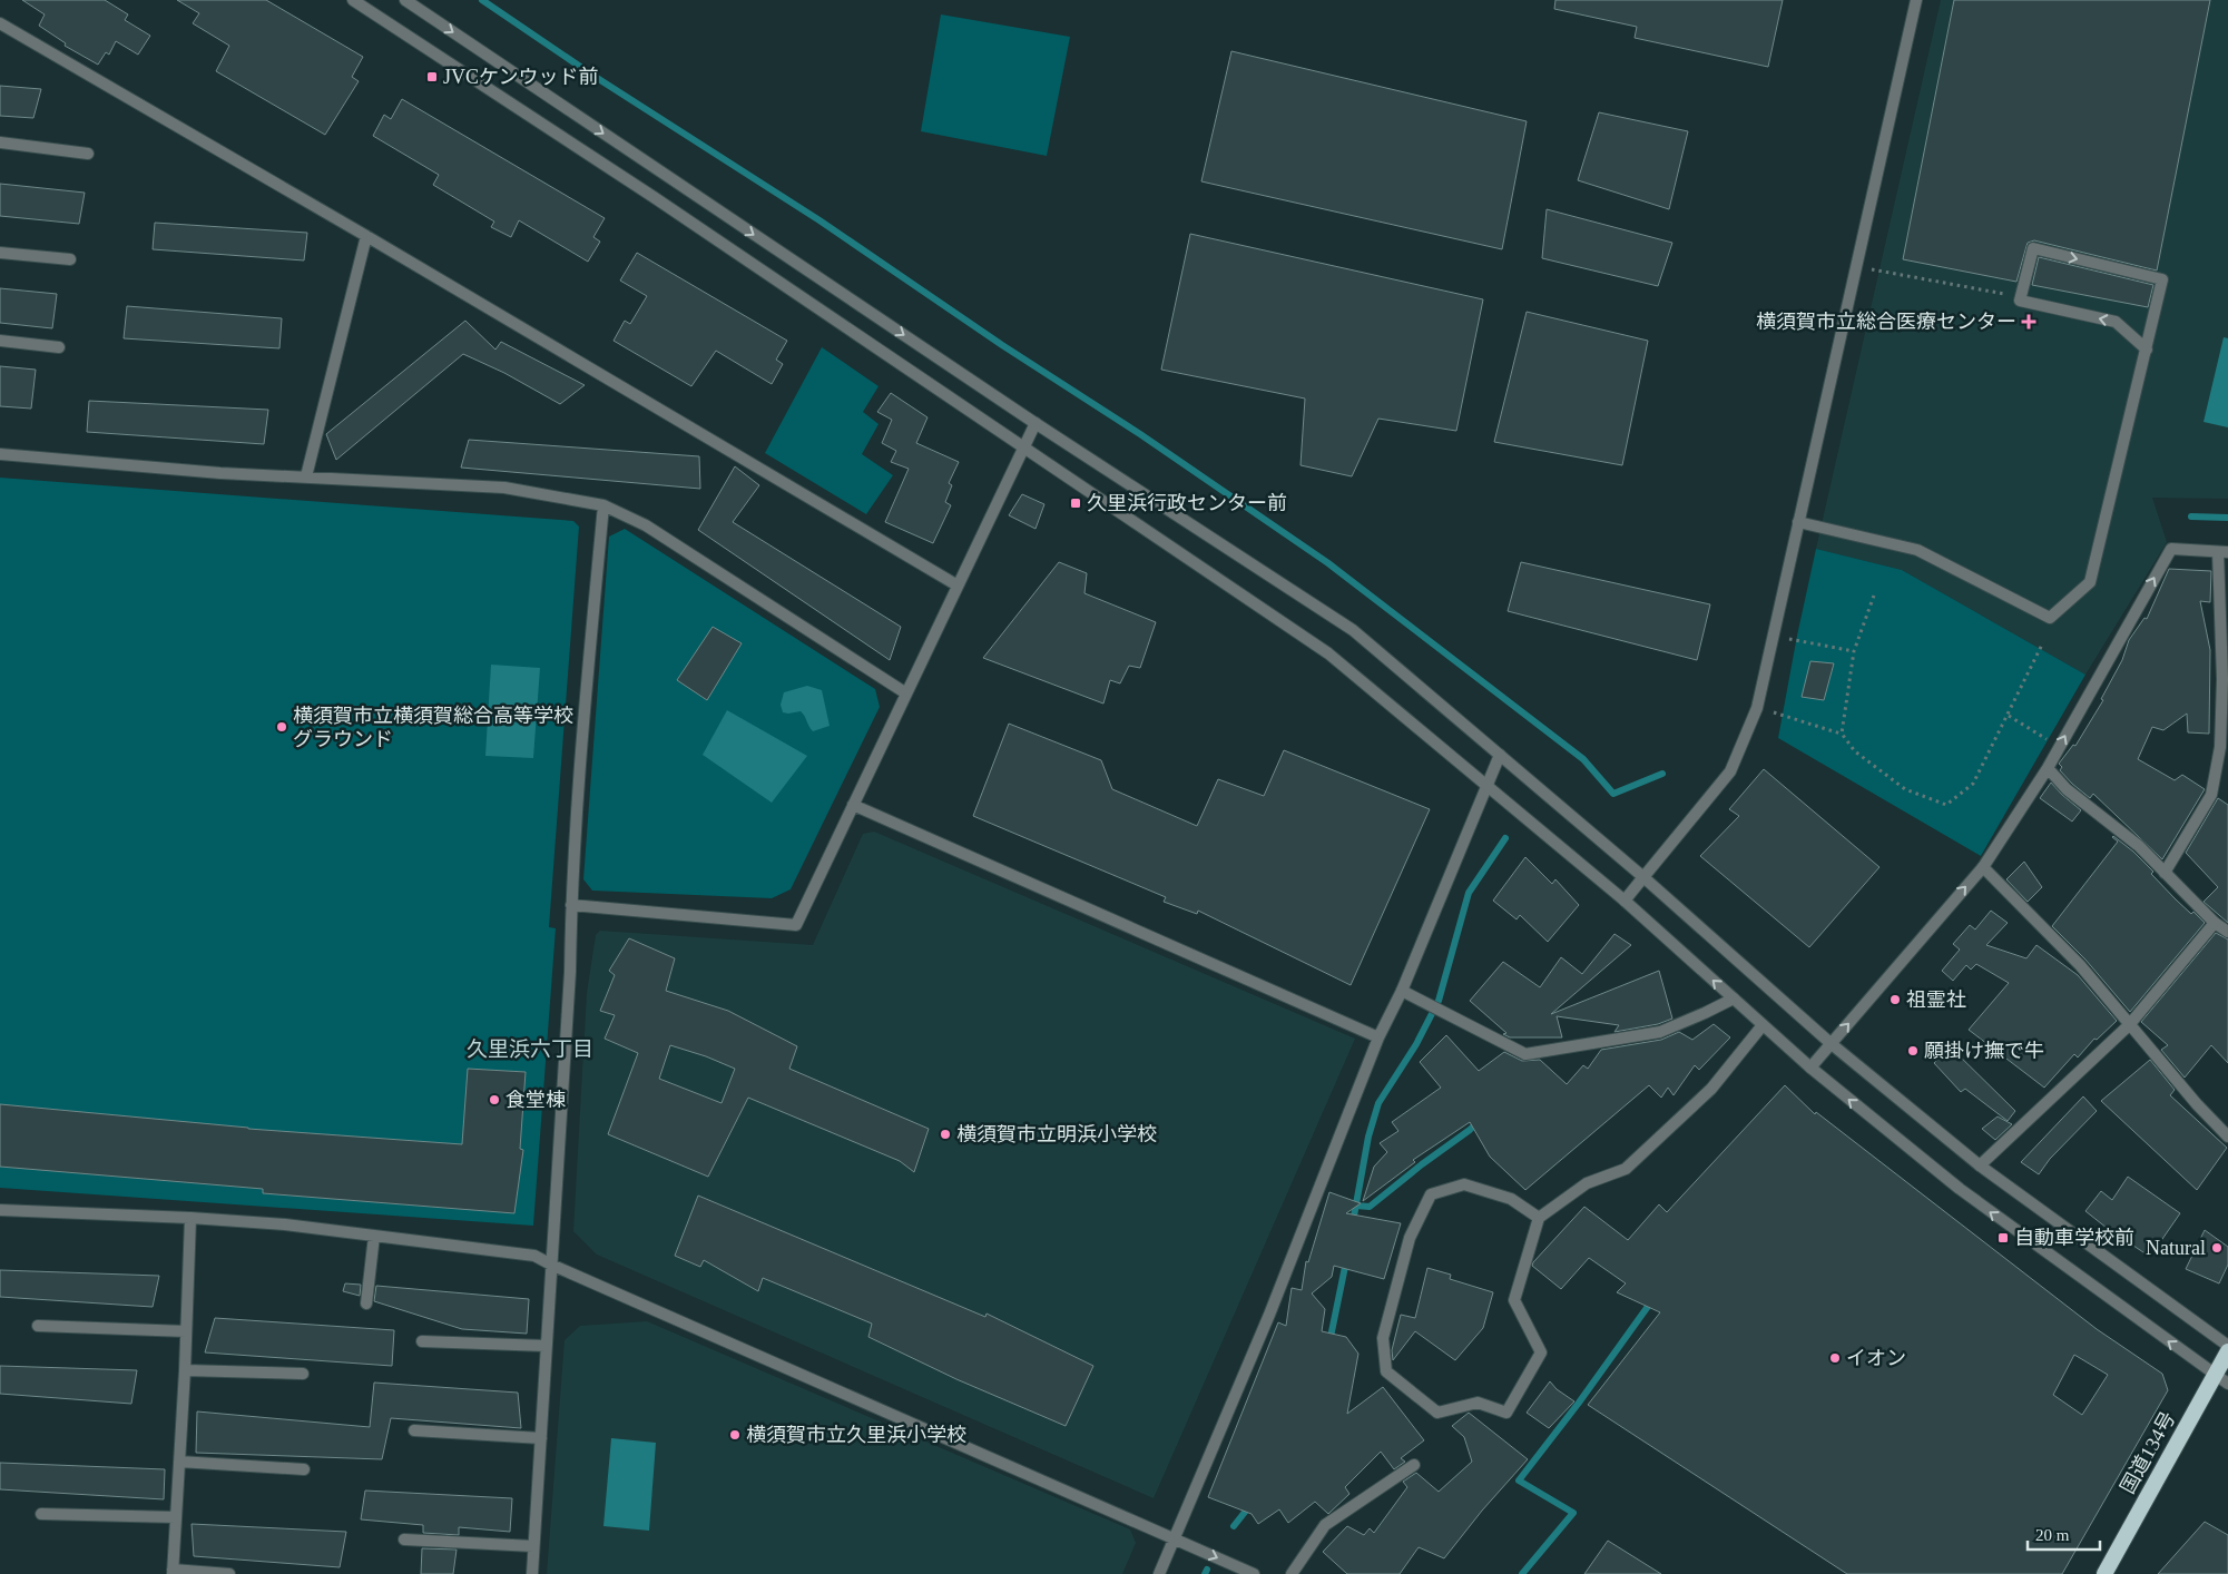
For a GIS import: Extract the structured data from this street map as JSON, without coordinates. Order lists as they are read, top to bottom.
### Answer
{
  "streets": {
    "highway": ["国道134号"]
  },
  "districts": ["久里浜六丁目"],
  "places": {
    "transit": ["JVCケンウッド前", "久里浜行政センター前", "自動車学校前"],
    "health": ["横須賀市立総合医療センター"],
    "other": [
      "横須賀市立横須賀総合高等学校 グラウンド",
      "祖霊社",
      "願掛け撫で牛",
      "食堂棟",
      "横須賀市立明浜小学校",
      "Natural",
      "イオン",
      "横須賀市立久里浜小学校"
    ]
  },
  "scale_bar": "20 m"
}
